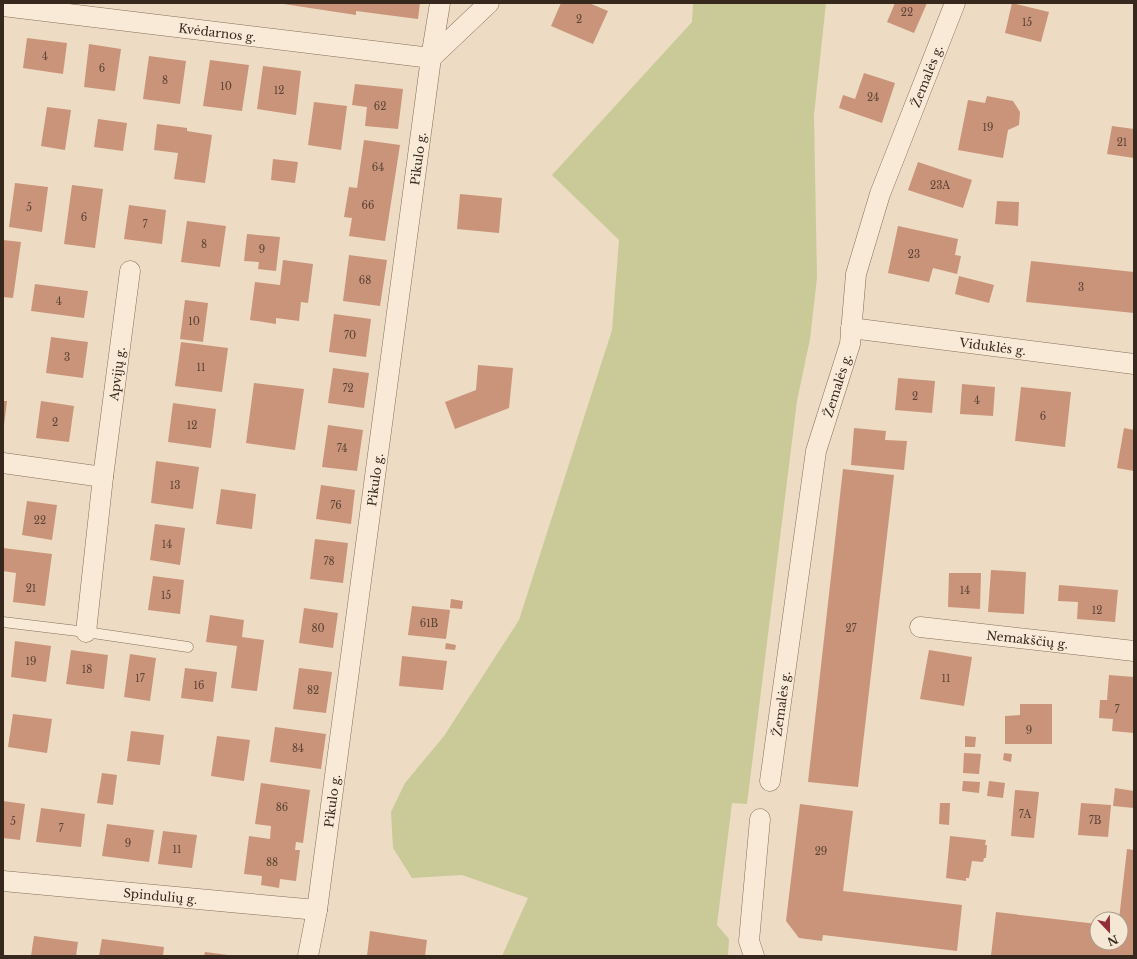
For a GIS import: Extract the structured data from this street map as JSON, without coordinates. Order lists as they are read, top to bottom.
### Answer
{
  "streets": {
    "street": [
      "Kvėdarnos g.",
      "Žemalės g.",
      "Pikulo g.",
      "Viduklės g.",
      "Apvijų g.",
      "Nemakščių g.",
      "Spindulių g."
    ]
  },
  "crossings": [
    ["Kvėdarnos g.", "Pikulo g."],
    ["Žemalės g.", "Viduklės g."],
    ["Pikulo g.", "Spindulių g."]
  ],
  "house_numbers": [
    "22",
    "2",
    "15",
    "4",
    "6",
    "8",
    "10",
    "12",
    "24",
    "62",
    "19",
    "21",
    "64",
    "23A",
    "66",
    "5",
    "6",
    "7",
    "8",
    "9",
    "23",
    "68",
    "3",
    "4",
    "10",
    "70",
    "3",
    "11",
    "72",
    "2",
    "4",
    "6",
    "2",
    "12",
    "74",
    "13",
    "76",
    "22",
    "14",
    "78",
    "21",
    "14",
    "15",
    "12",
    "61B",
    "80",
    "27",
    "19",
    "18",
    "17",
    "11",
    "16",
    "82",
    "7",
    "9",
    "84",
    "86",
    "7A",
    "7B",
    "5",
    "7",
    "9",
    "11",
    "29",
    "88"
  ],
  "north": "bottom"
}
